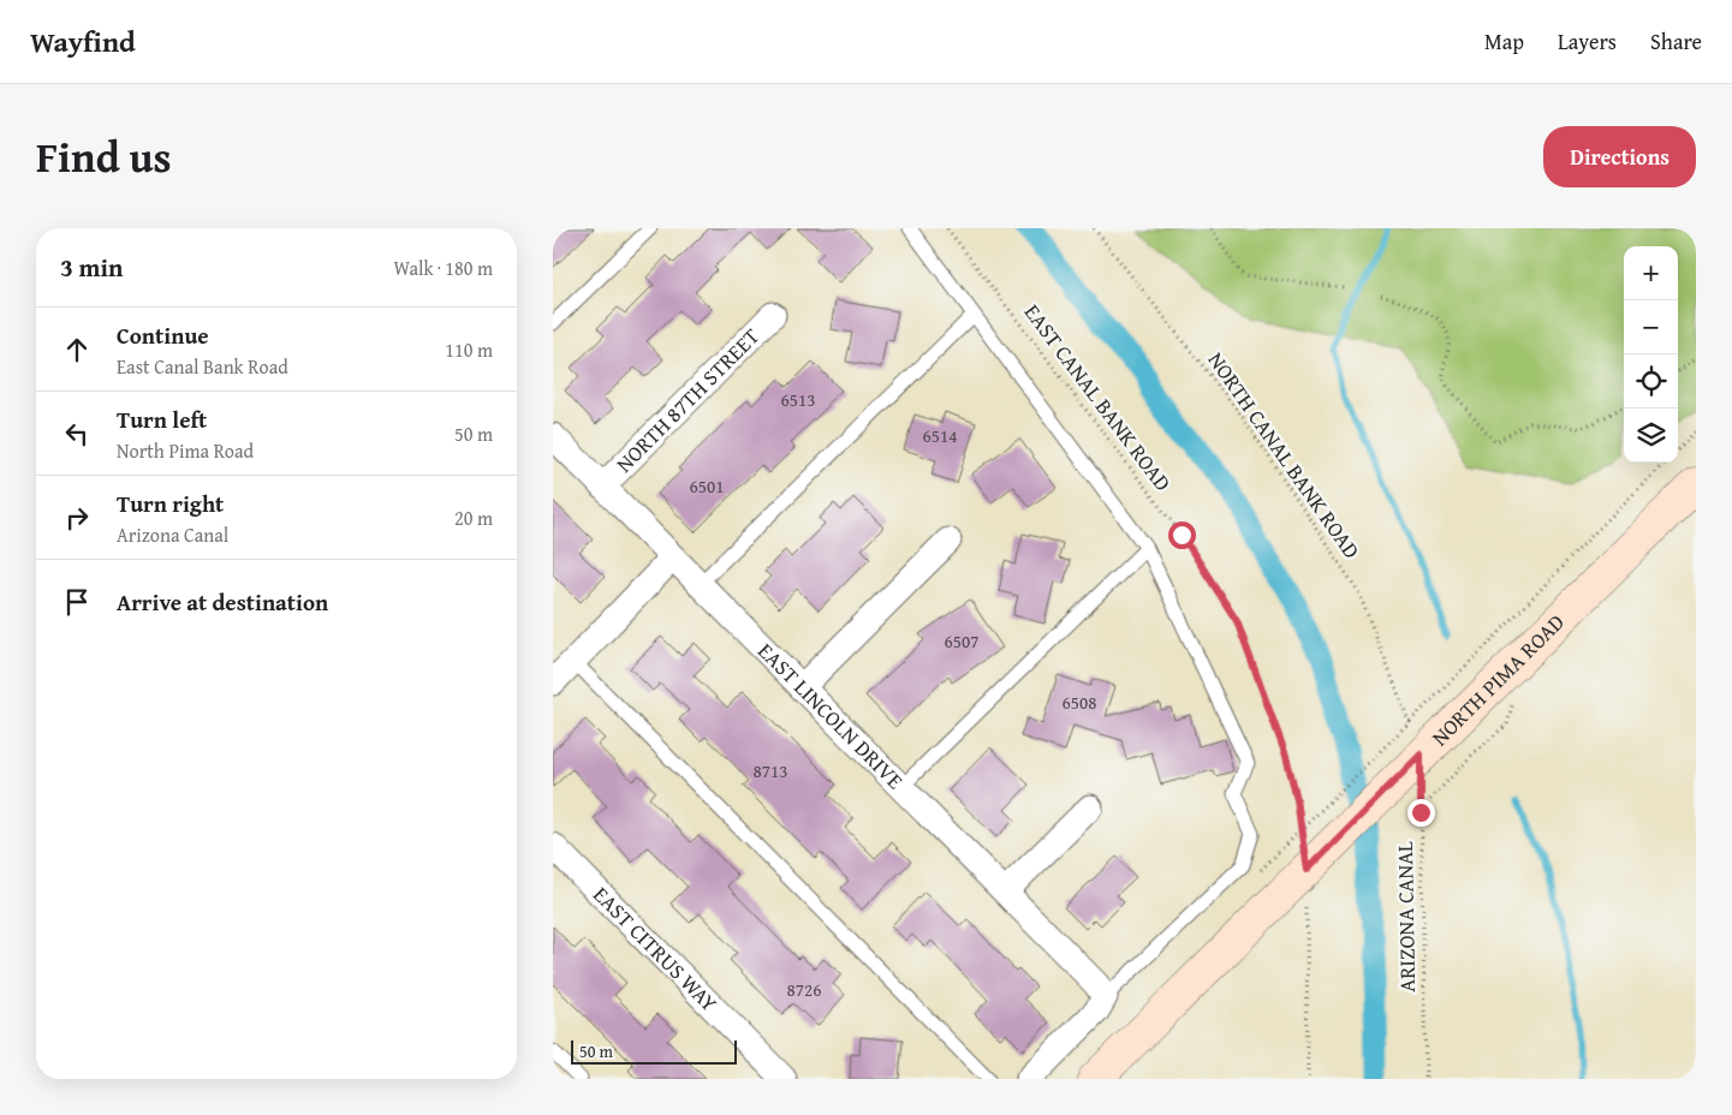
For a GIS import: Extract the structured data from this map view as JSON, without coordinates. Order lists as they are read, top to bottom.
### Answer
{
  "streets": {
    "main road": ["NORTH PIMA ROAD"],
    "street": ["NORTH 87TH STREET", "EAST LINCOLN DRIVE", "EAST CITRUS WAY"],
    "path": ["EAST CANAL BANK ROAD", "NORTH CANAL BANK ROAD", "ARIZONA CANAL"]
  },
  "crossings": [
    ["EAST CANAL BANK ROAD", "NORTH PIMA ROAD"],
    ["NORTH 87TH STREET", "EAST LINCOLN DRIVE"],
    ["NORTH PIMA ROAD", "ARIZONA CANAL"]
  ],
  "house_numbers": [
    "6513",
    "6514",
    "6501",
    "6507",
    "6508",
    "8713",
    "8726"
  ],
  "scale_bar": "50 m",
  "page": {
    "header": "Wayfind",
    "nav": ["Map", "Layers", "Share"],
    "title": "Find us",
    "buttons": "Directions",
    "heading": ["3 min", "Walk · 180 m"],
    "map_buttons": ["+", "−"],
    "list": [
      ["Continue", "East Canal Bank Road", "110 m"],
      ["Turn left", "North Pima Road", "50 m"],
      ["Turn right", "Arizona Canal", "20 m"],
      "Arrive at destination"
    ],
    "scale": "50 m"
  }
}
